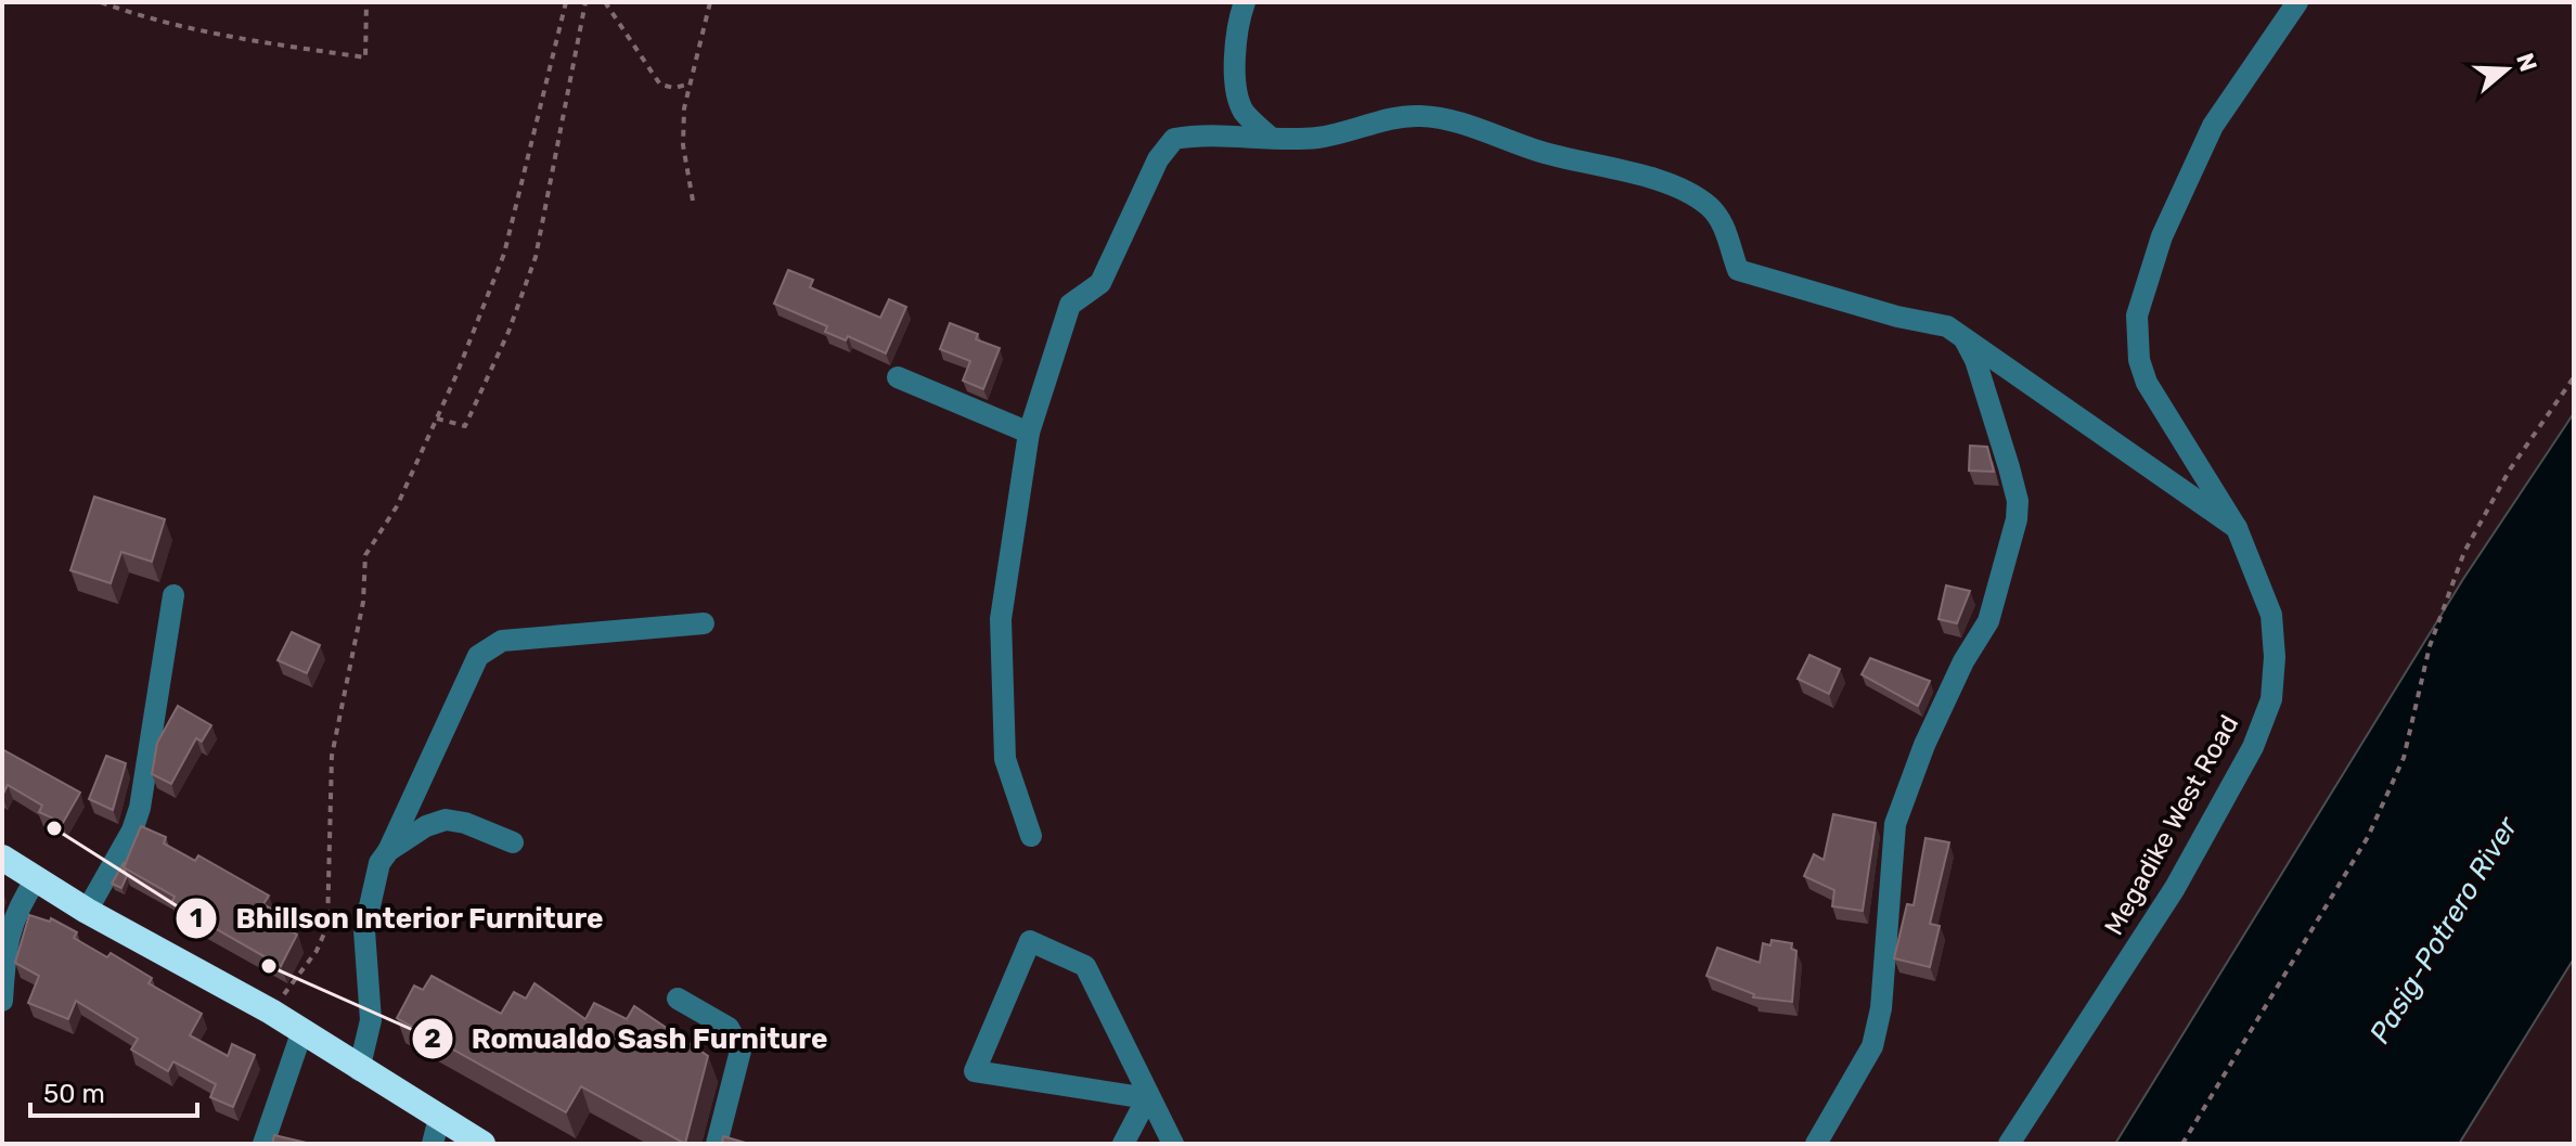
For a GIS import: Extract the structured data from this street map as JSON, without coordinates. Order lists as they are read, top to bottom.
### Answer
{
  "streets": {
    "street": ["Megadike West Road"]
  },
  "water": ["Pasig-Potrero River"],
  "places": ["Bhillson Interior Furniture", "Romualdo Sash Furniture"],
  "scale_bar": "50 m",
  "north": "right"
}
